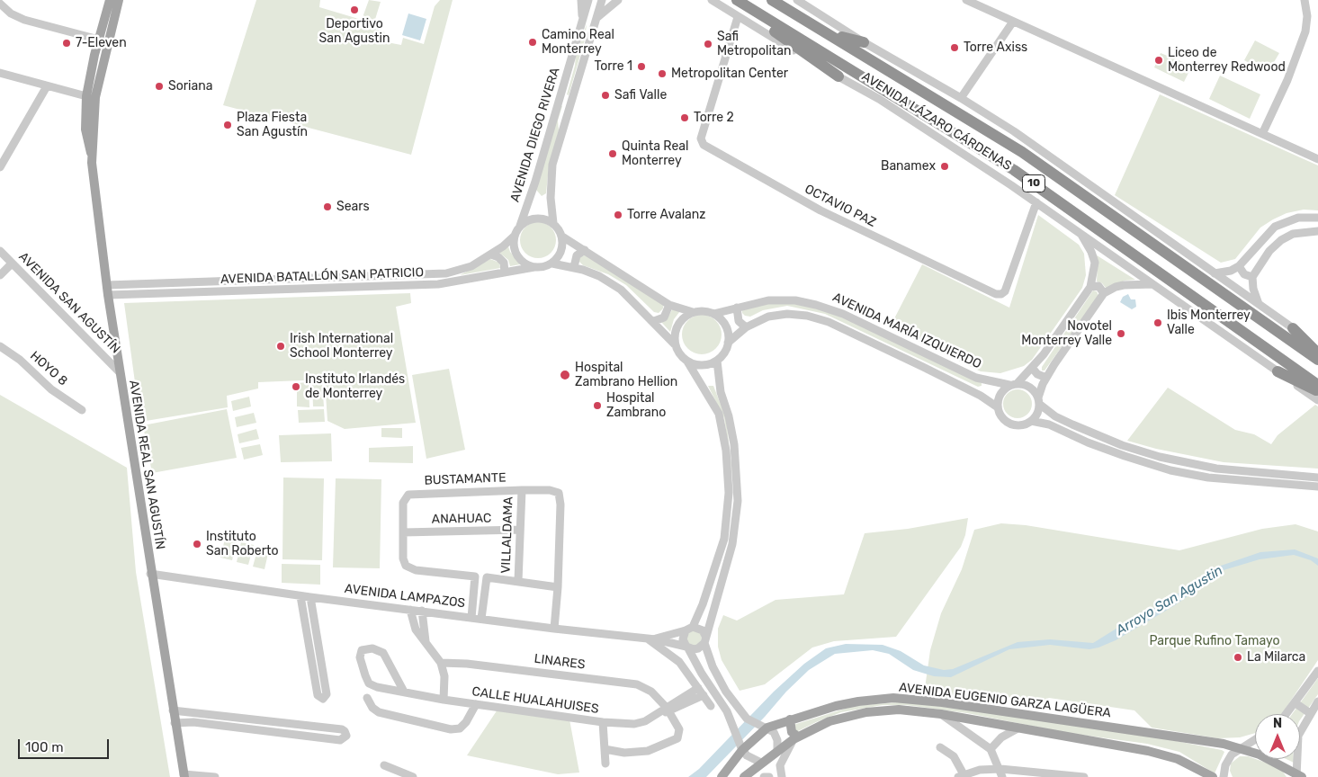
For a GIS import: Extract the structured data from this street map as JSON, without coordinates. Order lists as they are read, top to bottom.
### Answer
{
  "streets": {
    "highway": ["AVENIDA LÁZARO CÁRDENAS", "10"],
    "main road": ["AVENIDA REAL SAN AGUSTÍN", "AVENIDA EUGENIO GARZA LAGÜERA"],
    "street": [
      "AVENIDA DIEGO RIVERA",
      "OCTAVIO PAZ",
      "AVENIDA BATALLÓN SAN PATRICIO",
      "AVENIDA SAN AGUSTÍN",
      "AVENIDA MARÍA IZQUIERDO",
      "HOYO 8",
      "BUSTAMANTE",
      "ANAHUAC",
      "VILLALDAMA",
      "AVENIDA LAMPAZOS",
      "LINARES",
      "CALLE HUALAHUISES"
    ]
  },
  "crossings": [
    ["AVENIDA LÁZARO CÁRDENAS", "OCTAVIO PAZ"],
    ["AVENIDA DIEGO RIVERA", "AVENIDA BATALLÓN SAN PATRICIO"],
    ["AVENIDA BATALLÓN SAN PATRICIO", "AVENIDA REAL SAN AGUSTÍN"],
    ["AVENIDA SAN AGUSTÍN", "AVENIDA REAL SAN AGUSTÍN"],
    ["AVENIDA REAL SAN AGUSTÍN", "AVENIDA LAMPAZOS"],
    ["BUSTAMANTE", "ANAHUAC"],
    ["BUSTAMANTE", "VILLALDAMA"],
    ["BUSTAMANTE", "AVENIDA LAMPAZOS"],
    ["ANAHUAC", "VILLALDAMA"],
    ["LINARES", "CALLE HUALAHUISES"]
  ],
  "water": ["Arroyo San Agustin"],
  "parks": ["Parque Rufino Tamayo"],
  "places": [
    "Deportivo San Agustin",
    "Camino Real Monterrey",
    "7-Eleven",
    "Safi Metropolitan",
    "Torre Axiss",
    "Liceo de Monterrey Redwood",
    "Torre 1",
    "Metropolitan Center",
    "Soriana",
    "Safi Valle",
    "Torre 2",
    "Plaza Fiesta San Agustín",
    "Quinta Real Monterrey",
    "Banamex",
    "Sears",
    "Torre Avalanz",
    "Ibis Monterrey Valle",
    "Novotel Monterrey Valle",
    "Irish International School Monterrey",
    "Hospital Zambrano Hellion",
    "Instituto Irlandés de Monterrey",
    "Hospital Zambrano",
    "Instituto San Roberto",
    "La Milarca"
  ],
  "scale_bar": "100 m",
  "north": "top"
}
